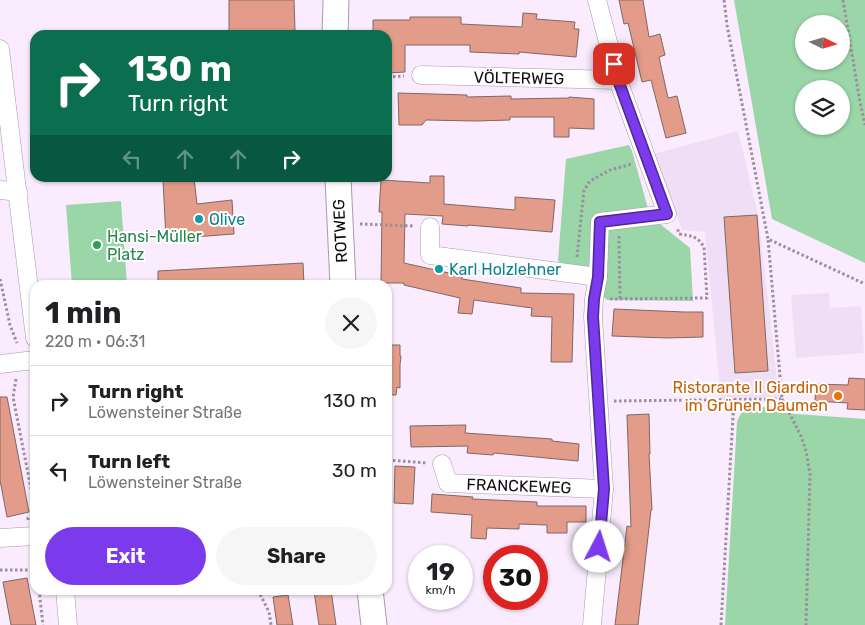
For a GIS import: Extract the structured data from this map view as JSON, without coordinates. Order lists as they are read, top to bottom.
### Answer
{
  "streets": {
    "main road": ["ROTWEG"],
    "street": ["VÖLTERWEG", "FRANCKEWEG"]
  },
  "places": [
    "Olive",
    "Hansi-Müller Platz",
    "Karl Holzlehner",
    "Ristorante Il Giardino im Grünen Daumen"
  ],
  "north": "right",
  "page": {
    "turn": ["130 m", "Turn right"],
    "heading": ["1 min", "220 m · 06:31"],
    "list": [
      {
        "name": "Turn right",
        "note": "Löwensteiner Straße",
        "value": "130 m"
      },
      {
        "name": "Turn left",
        "note": "Löwensteiner Straße",
        "value": "30 m"
      }
    ],
    "buttons": ["Exit", "Share"],
    "speed": "19 km/h",
    "limit": "30"
  }
}
